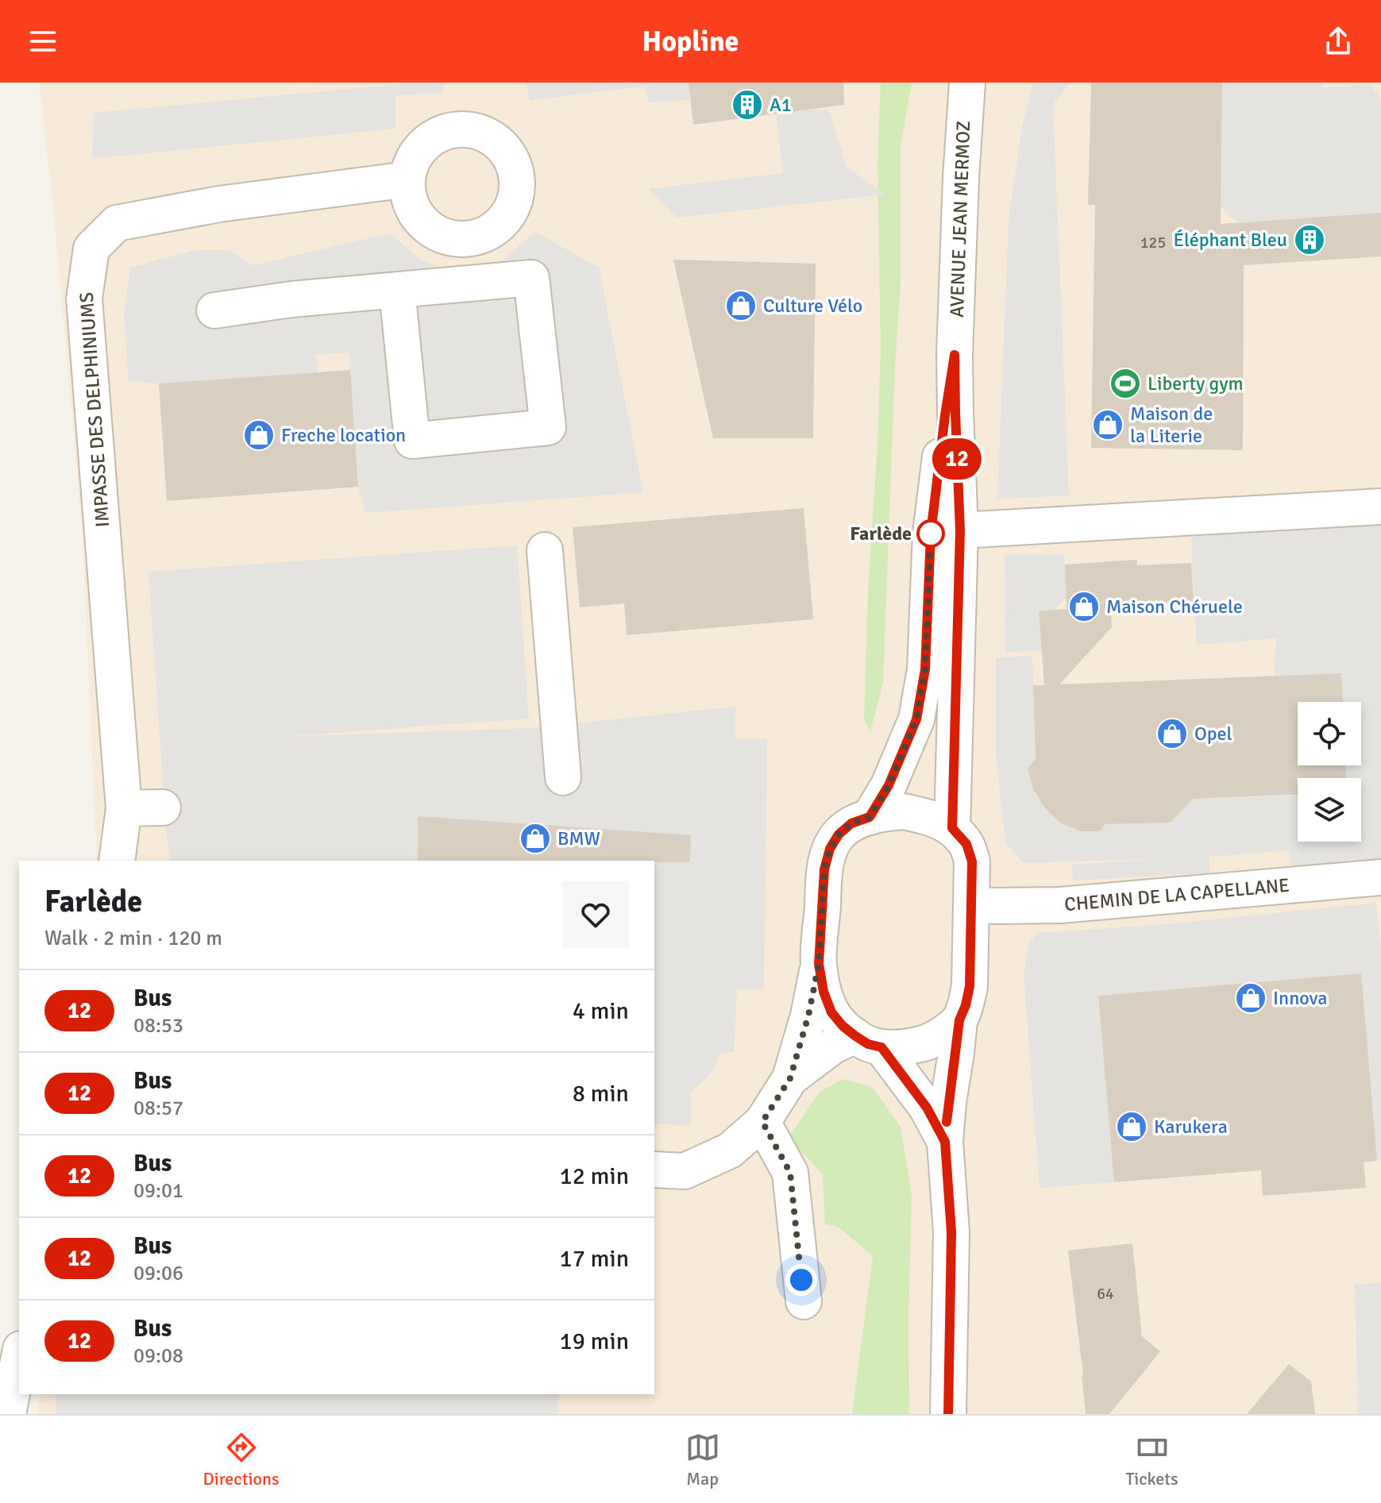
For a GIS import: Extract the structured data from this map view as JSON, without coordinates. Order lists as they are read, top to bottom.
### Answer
{
  "streets": {
    "street": ["AVENUE JEAN MERMOZ", "IMPASSE DES DELPHINIUMS", "CHEMIN DE LA CAPELLANE"]
  },
  "crossings": [
    ["AVENUE JEAN MERMOZ", "CHEMIN DE LA CAPELLANE"]
  ],
  "places": {
    "building": ["A1", "Éléphant Bleu"],
    "shop": [
      "Culture Vélo",
      "Maison de la Literie",
      "Freche location",
      "Maison Chéruele",
      "Opel",
      "BMW",
      "Innova",
      "Karukera"
    ],
    "sports": ["Liberty gym"],
    "other": ["Farlède"]
  },
  "lines": ["bus line 12"],
  "house_numbers": ["125", "64"],
  "page": {
    "header": "Hopline",
    "on_map": "12",
    "heading": ["Farlède", "Walk · 2 min · 120 m"],
    "list": [
      {
        "mark": "12",
        "name": "Bus",
        "note": "08:53",
        "value": "4 min"
      },
      {
        "mark": "12",
        "name": "Bus",
        "note": "08:57",
        "value": "8 min"
      },
      {
        "mark": "12",
        "name": "Bus",
        "note": "09:01",
        "value": "12 min"
      },
      {
        "mark": "12",
        "name": "Bus",
        "note": "09:06",
        "value": "17 min"
      },
      {
        "mark": "12",
        "name": "Bus",
        "note": "09:08",
        "value": "19 min"
      }
    ],
    "tabs": ["Directions", "Map", "Tickets"]
  }
}
